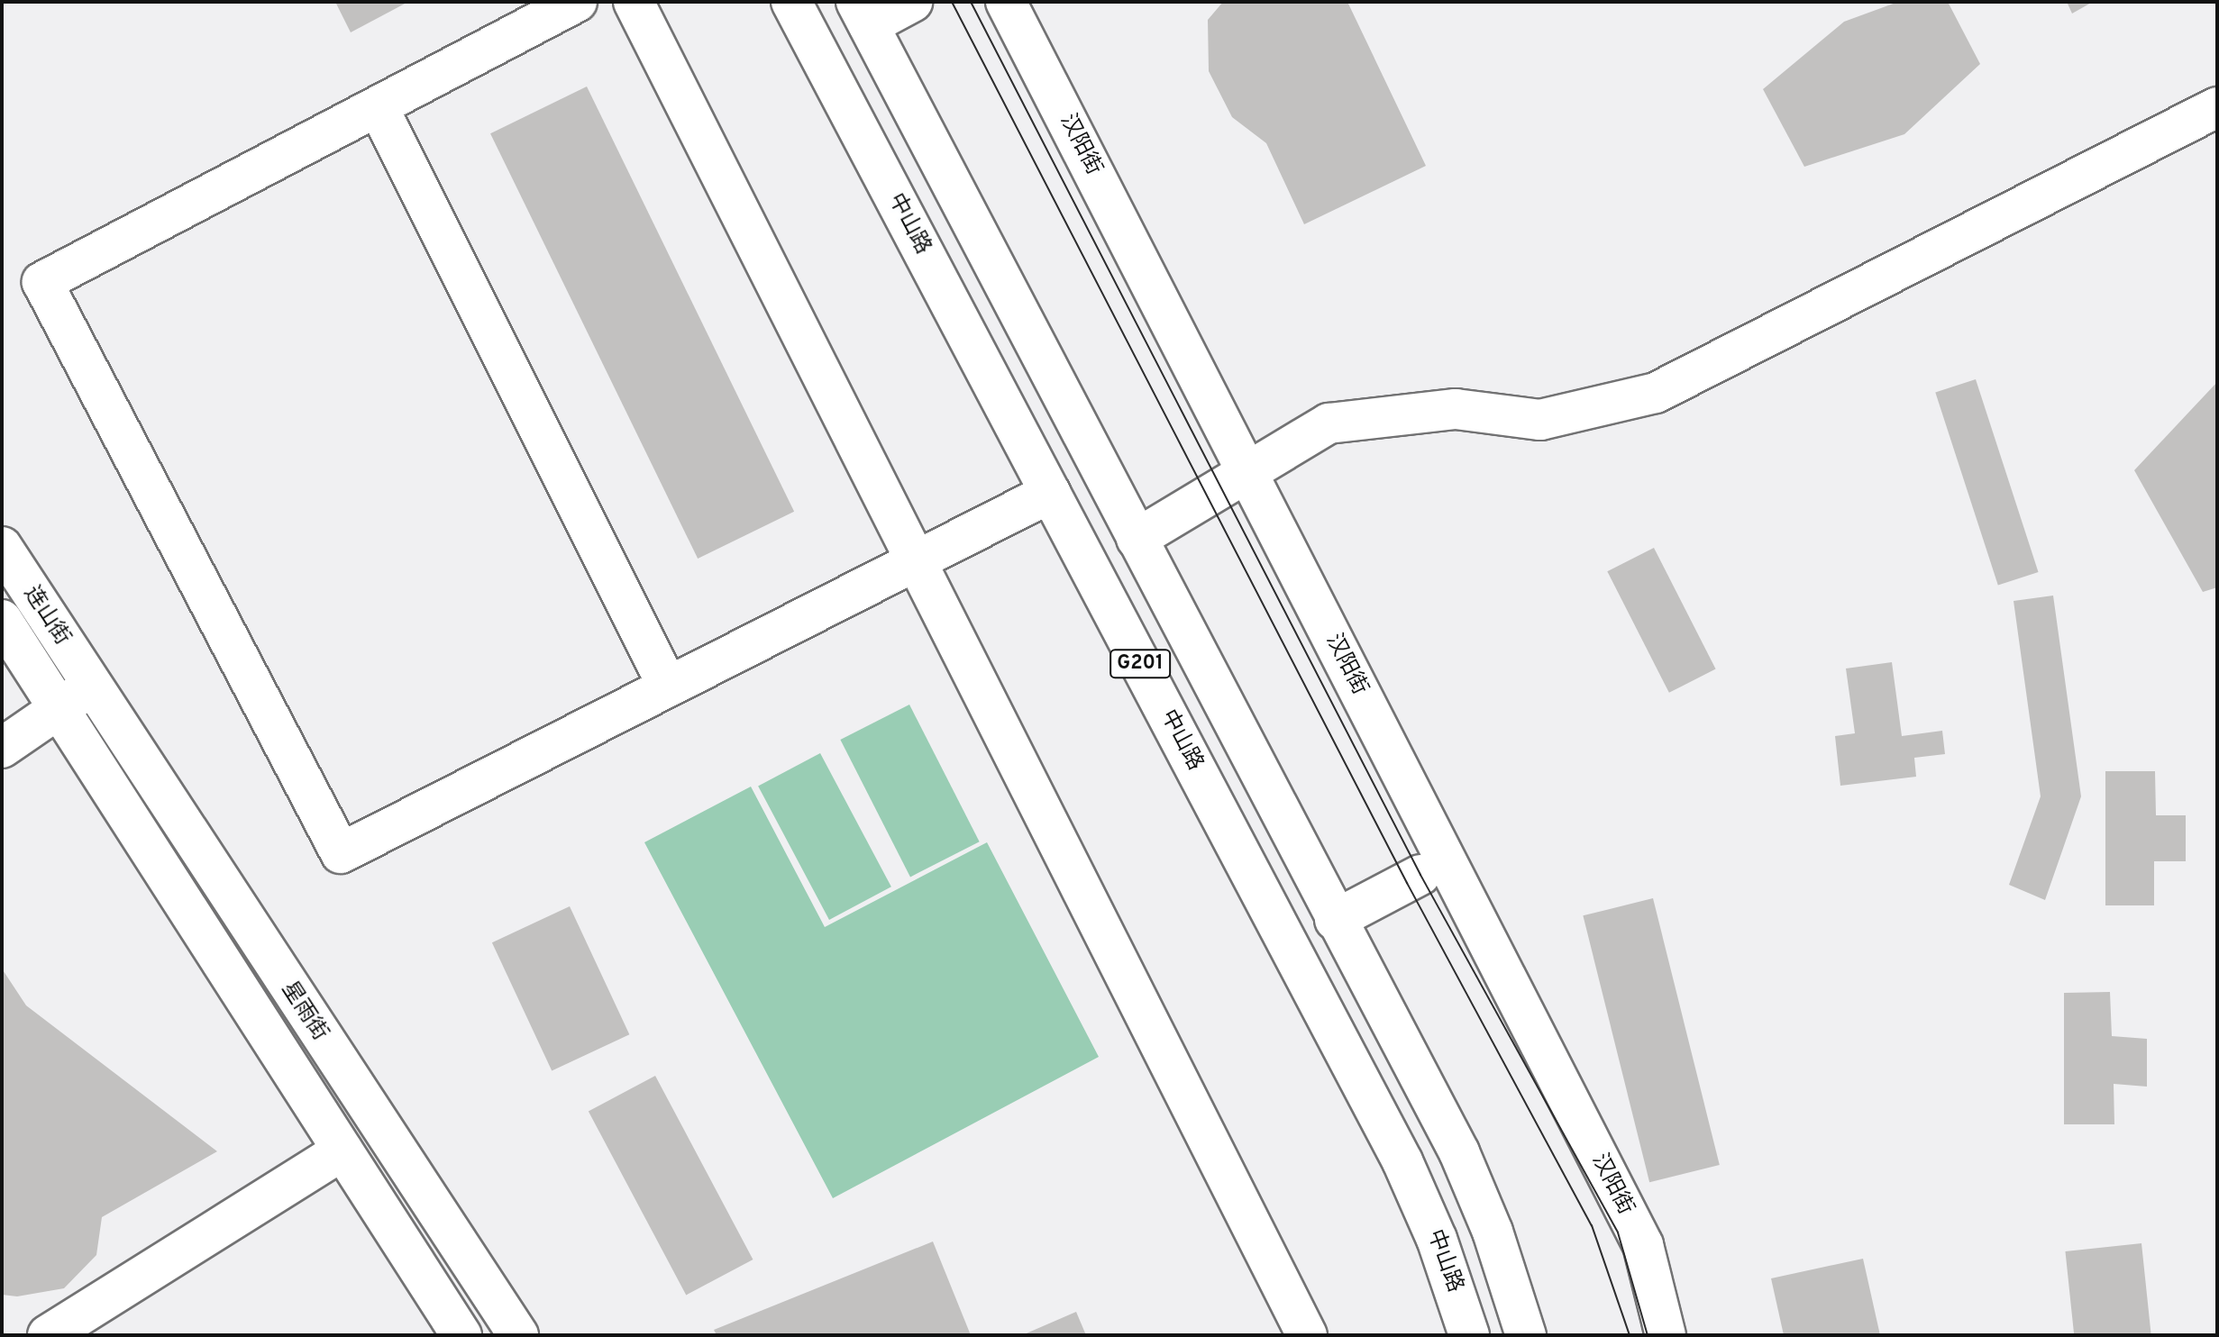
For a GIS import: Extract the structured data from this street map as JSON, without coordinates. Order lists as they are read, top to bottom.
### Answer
{
  "streets": {
    "main road": [
      "汉阳街",
      "中山路",
      "连山街",
      "G201",
      "星雨街"
    ]
  },
  "crossings": [
    ["连山街", "星雨街"]
  ]
}
